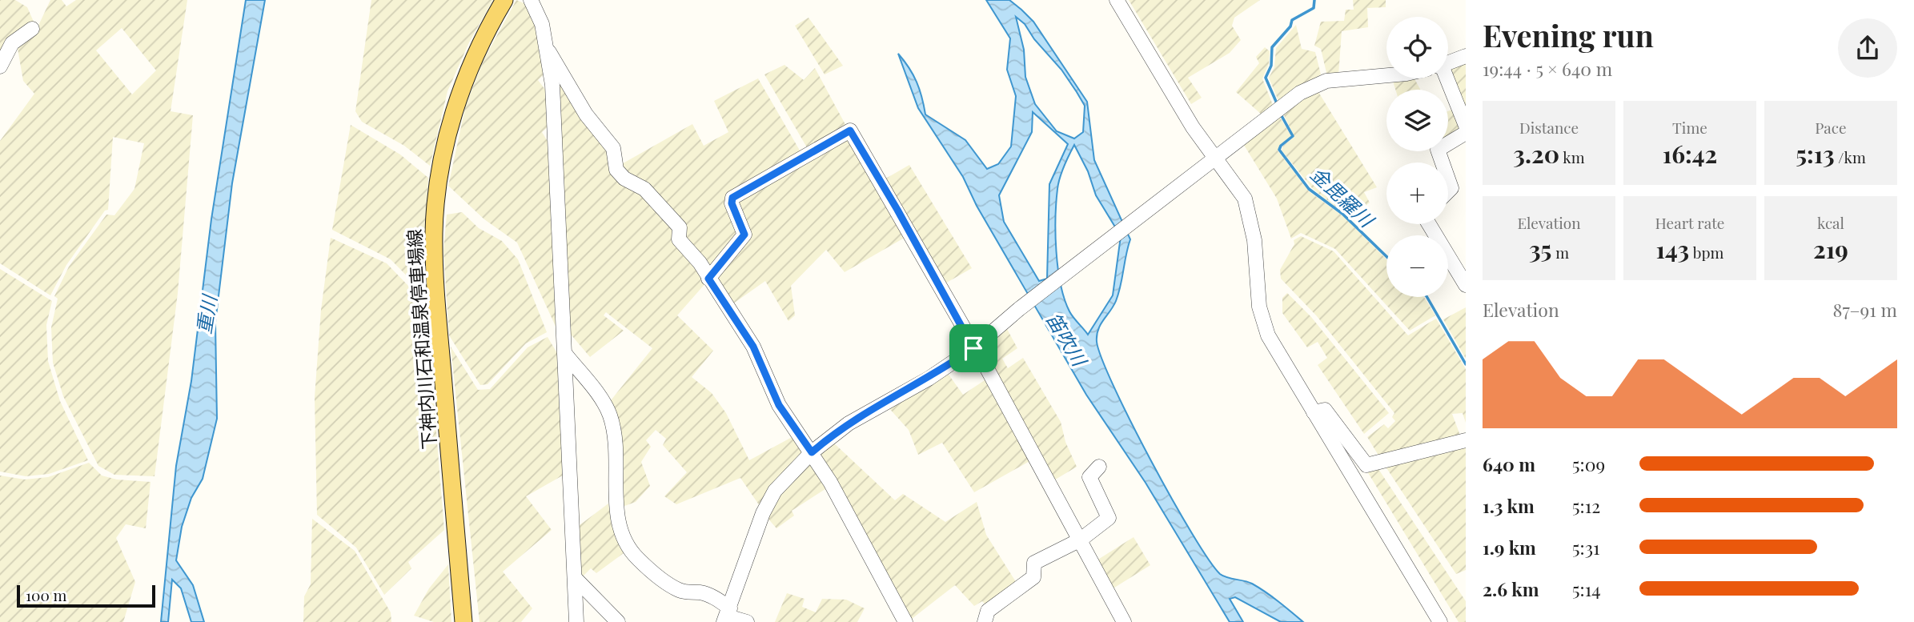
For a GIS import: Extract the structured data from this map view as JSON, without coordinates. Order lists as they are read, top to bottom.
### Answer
{
  "streets": {
    "main road": ["下神内川石和温泉停車場線"]
  },
  "water": ["金毘羅川", "重川", "笛吹川"],
  "scale_bar": "100 m",
  "page": {
    "heading": ["Evening run", "19:44 · 5 × 640 m"],
    "map_buttons": ["+", "−"],
    "stats": [
      ["Distance", "3.20 km"],
      ["Time", "16:42"],
      ["Pace", "5:13 /km"],
      ["Elevation", "35 m"],
      ["Heart rate", "143 bpm"],
      ["kcal", "219"]
    ],
    "chart": ["Elevation", "87–91 m"],
    "list": [
      {
        "name": "640 m",
        "note": "5:09"
      },
      {
        "name": "1.3 km",
        "note": "5:12"
      },
      {
        "name": "1.9 km",
        "note": "5:31"
      },
      {
        "name": "2.6 km",
        "note": "5:14"
      }
    ],
    "scale": "100 m"
  }
}
